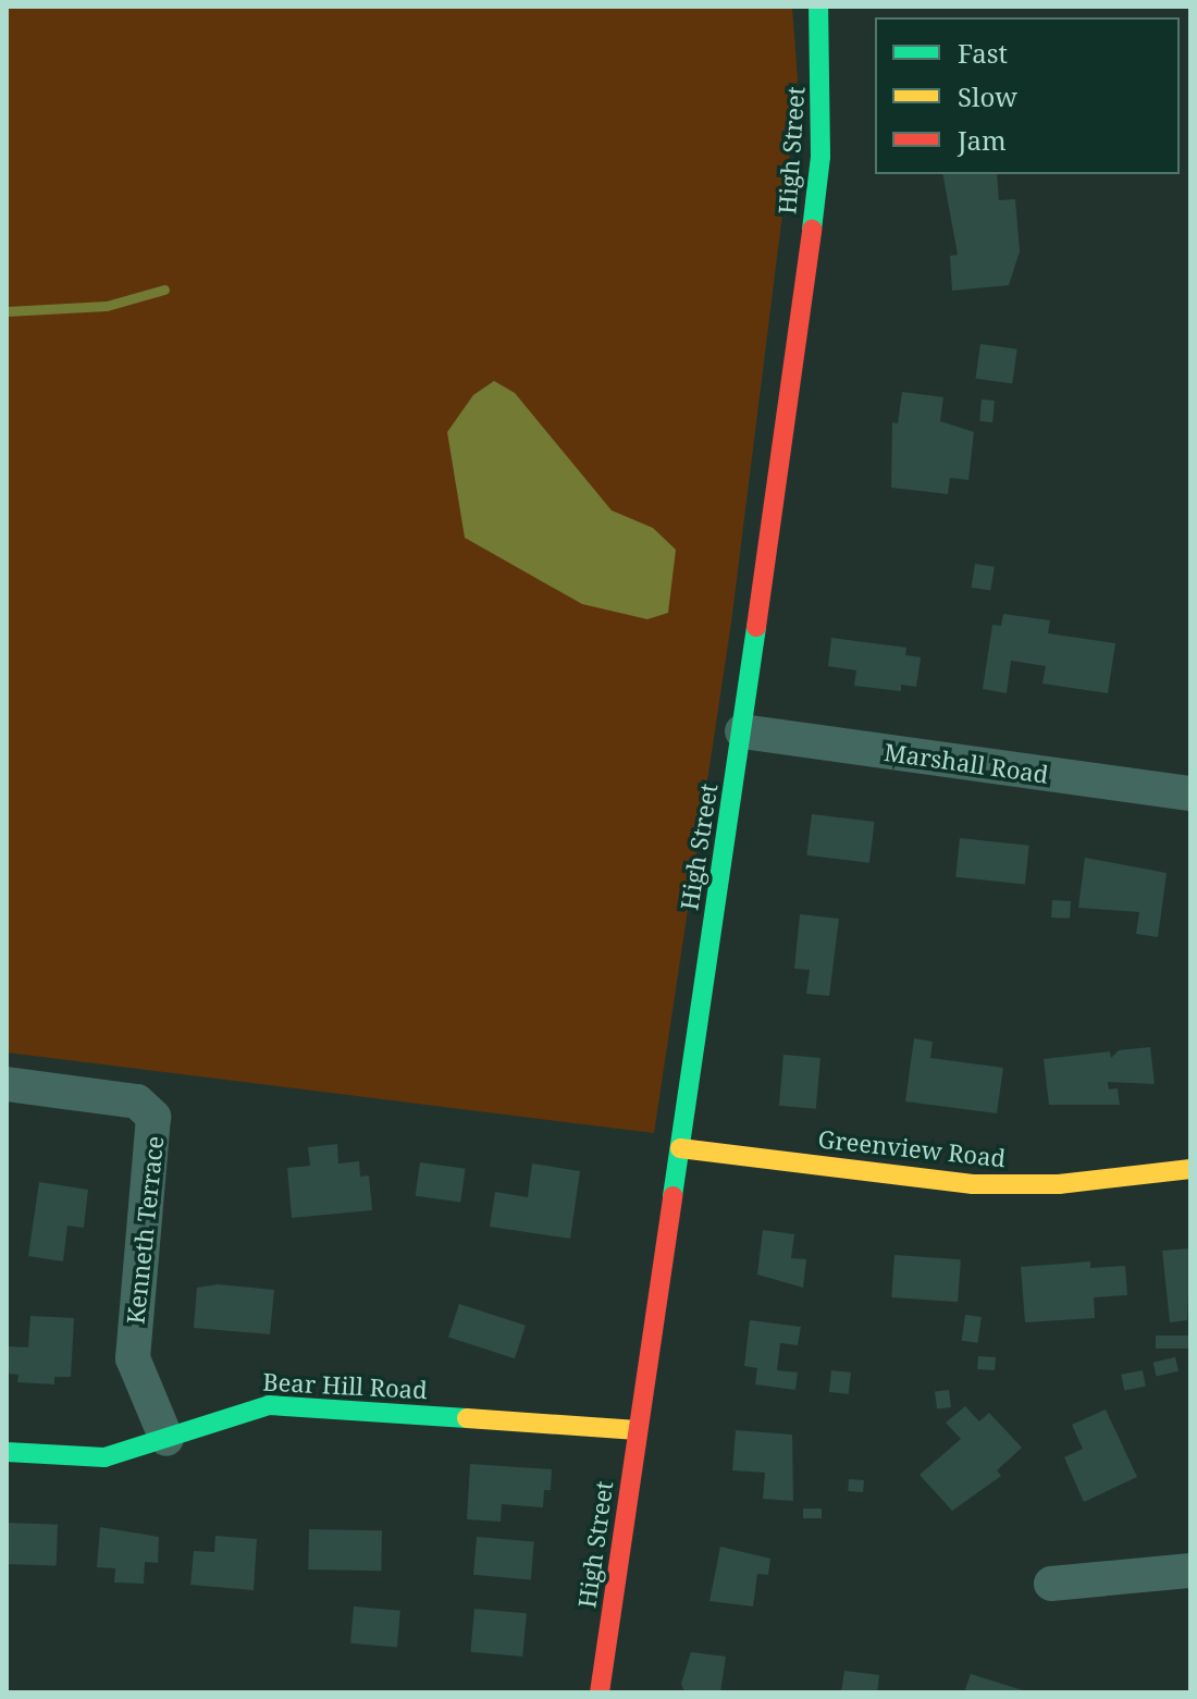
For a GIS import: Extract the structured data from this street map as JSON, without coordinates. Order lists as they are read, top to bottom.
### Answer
{
  "streets": {
    "street": [
      "High Street",
      "Marshall Road",
      "Greenview Road",
      "Kenneth Terrace",
      "Bear Hill Road"
    ]
  },
  "crossings": [
    ["High Street", "Marshall Road"],
    ["High Street", "Greenview Road"],
    ["High Street", "Bear Hill Road"],
    ["Kenneth Terrace", "Bear Hill Road"]
  ],
  "legend": ["Fast", "Slow", "Jam"]
}
